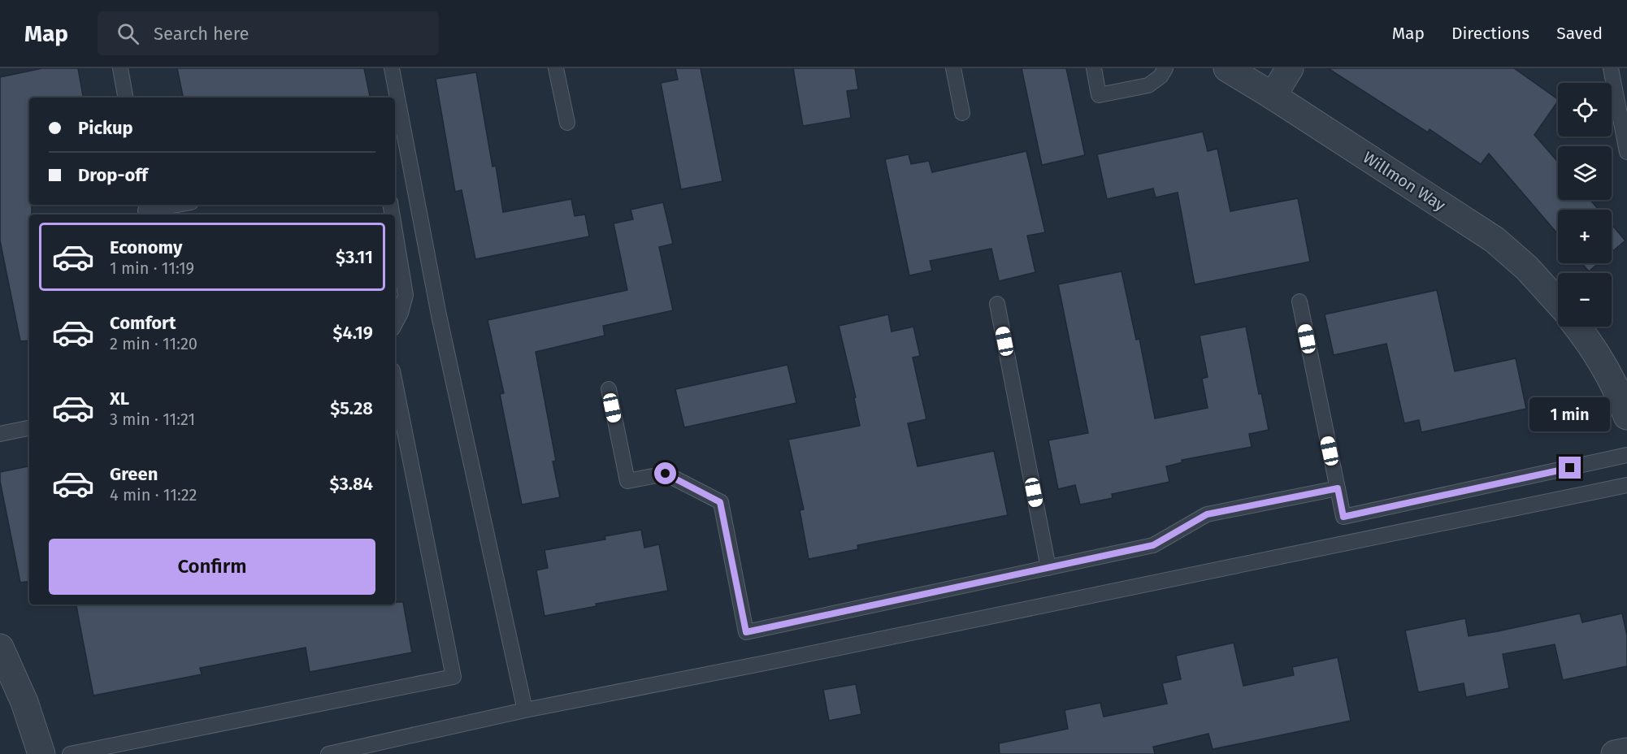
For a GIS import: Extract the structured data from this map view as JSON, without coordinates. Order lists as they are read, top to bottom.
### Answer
{
  "streets": {
    "street": ["Willmon Way"]
  },
  "page": {
    "header": "Map",
    "search": "Search here",
    "nav": ["Map", "Directions", "Saved"],
    "map_buttons": ["+", "−"],
    "banner": ["Pickup", "Drop-off"],
    "list": [
      {
        "name": "Economy",
        "note": "1 min · 11:19",
        "value": "$3.11"
      },
      {
        "name": "Comfort",
        "note": "2 min · 11:20",
        "value": "$4.19"
      },
      {
        "name": "XL",
        "note": "3 min · 11:21",
        "value": "$5.28"
      },
      {
        "name": "Green",
        "note": "4 min · 11:22",
        "value": "$3.84"
      }
    ],
    "bubble": "1 min",
    "buttons": "Confirm"
  }
}
